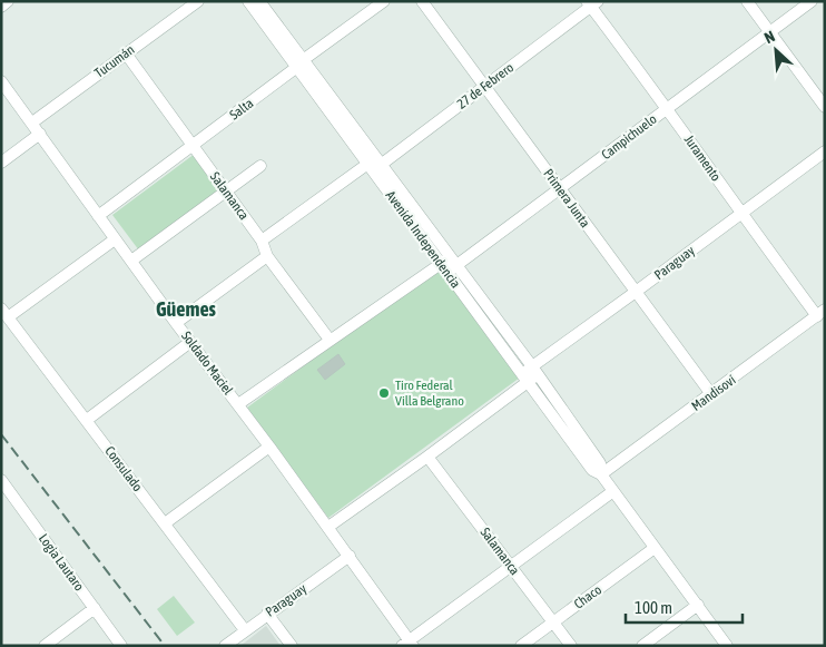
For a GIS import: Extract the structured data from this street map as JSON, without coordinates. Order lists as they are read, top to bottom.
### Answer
{
  "streets": {
    "street": [
      "Tucumán",
      "27 de Febrero",
      "Salta",
      "Campichuelo",
      "Juramento",
      "Salamanca",
      "Primera Junta",
      "Avenida Independencia",
      "Paraguay",
      "Soldado Maciel",
      "Mandisoví",
      "Consulado",
      "Logia Lautaro",
      "Chaco"
    ]
  },
  "crossings": [
    ["Tucumán", "Salamanca"],
    ["Tucumán", "Soldado Maciel"],
    ["27 de Febrero", "Juramento"],
    ["27 de Febrero", "Salamanca"],
    ["27 de Febrero", "Primera Junta"],
    ["27 de Febrero", "Avenida Independencia"],
    ["Salta", "Salamanca"],
    ["Salta", "Avenida Independencia"],
    ["Salta", "Soldado Maciel"],
    ["Campichuelo", "Juramento"],
    ["Campichuelo", "Salamanca"],
    ["Campichuelo", "Primera Junta"],
    ["Campichuelo", "Avenida Independencia"],
    ["Campichuelo", "Soldado Maciel"],
    ["Juramento", "Paraguay"],
    ["Juramento", "Mandisoví"],
    ["Salamanca", "Paraguay"],
    ["Salamanca", "Chaco"],
    ["Primera Junta", "Paraguay"],
    ["Primera Junta", "Mandisoví"],
    ["Avenida Independencia", "Paraguay"],
    ["Avenida Independencia", "Mandisoví"],
    ["Avenida Independencia", "Chaco"],
    ["Paraguay", "Soldado Maciel"],
    ["Paraguay", "Consulado"]
  ],
  "districts": ["Güemes"],
  "places": ["Tiro Federal Villa Belgrano"],
  "scale_bar": "100 m",
  "north": "top left"
}
